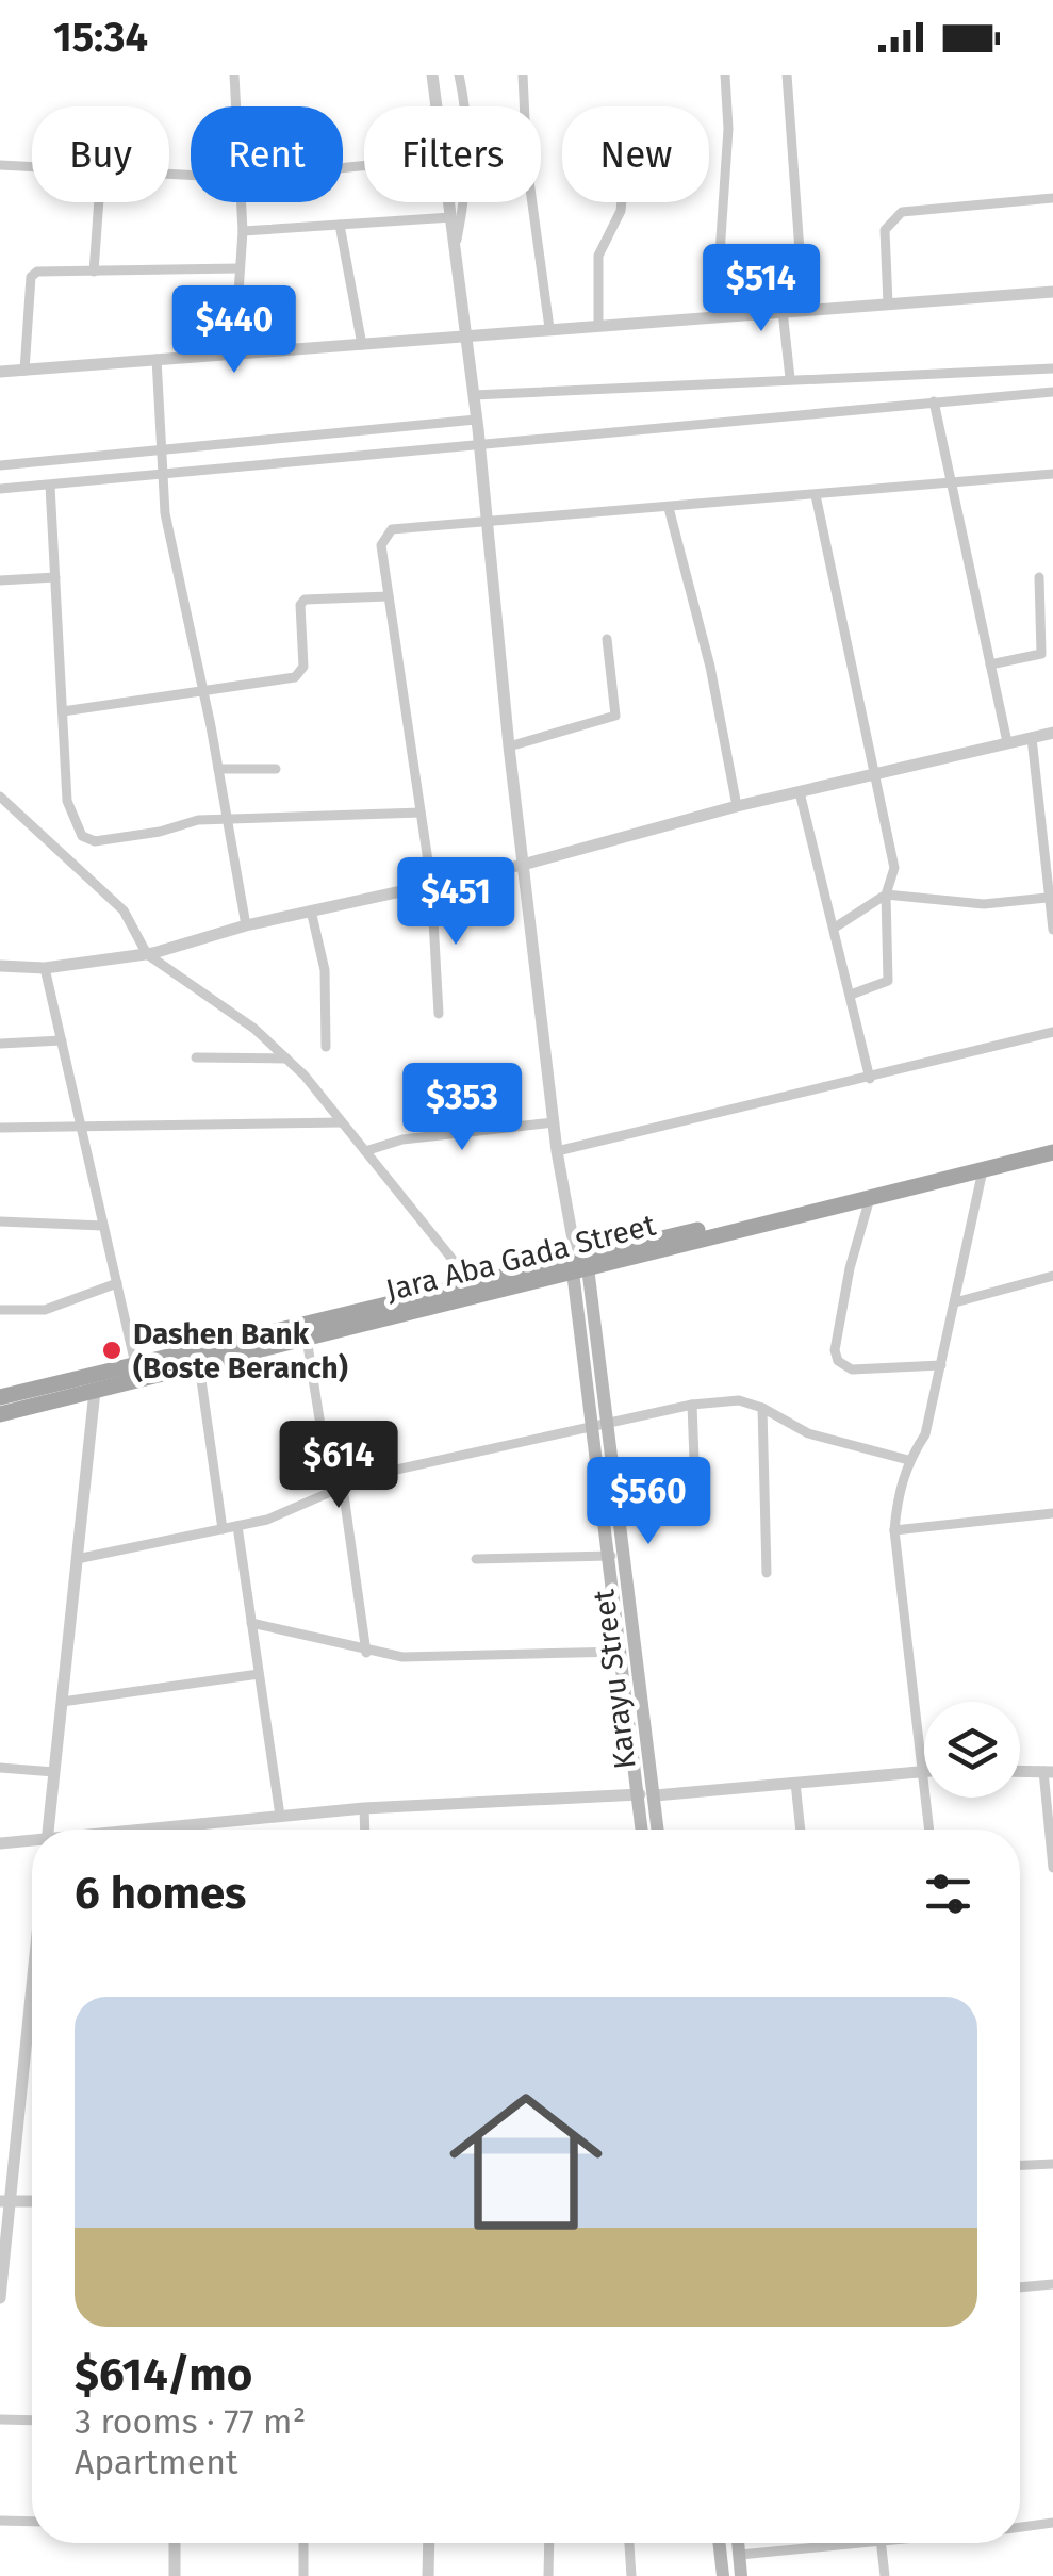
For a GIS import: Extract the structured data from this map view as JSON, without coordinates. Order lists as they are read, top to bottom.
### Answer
{
  "streets": {
    "main road": ["Jara Aba Gada Street", "Karayu Street"]
  },
  "crossings": [
    ["Jara Aba Gada Street", "Karayu Street"]
  ],
  "places": ["Dashen Bank (Boste Beranch)"],
  "page": {
    "status": "15:34",
    "chip": [
      "Buy",
      "Rent",
      "Filters",
      "New"
    ],
    "price": [
      "$514",
      "$440",
      "$451",
      "$353",
      "$614",
      "$560"
    ],
    "heading": "6 homes",
    "list": [
      {
        "name": "$614/mo",
        "note": "3 rooms · 77 m² · Apartment"
      }
    ]
  }
}
